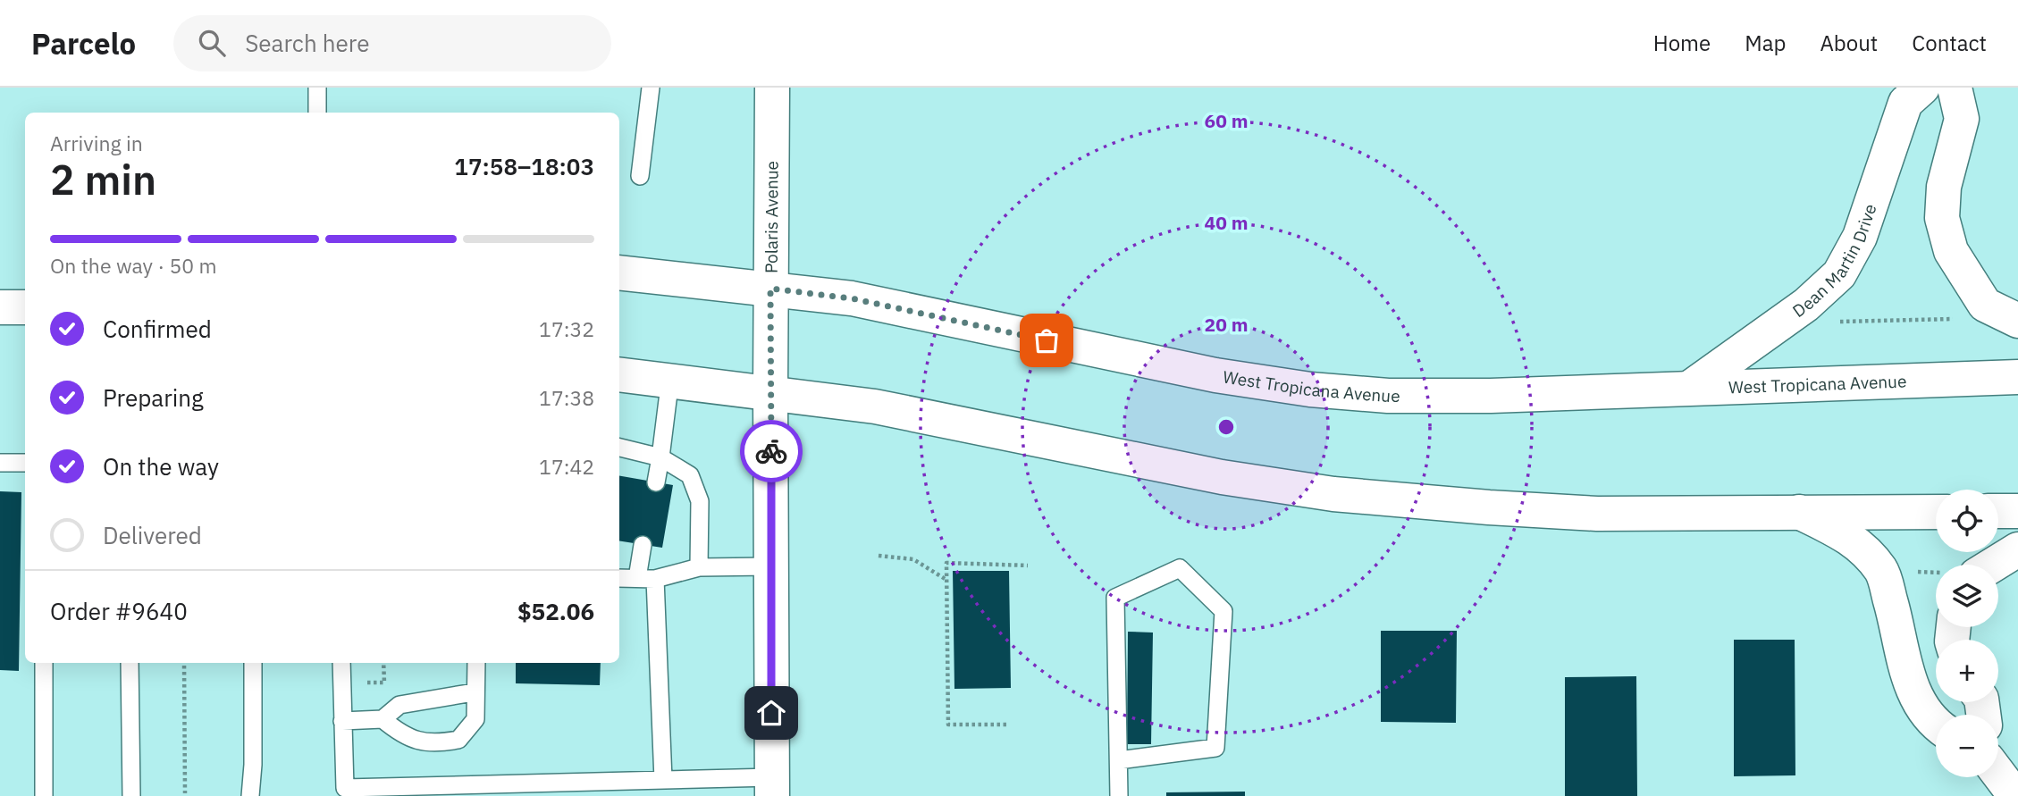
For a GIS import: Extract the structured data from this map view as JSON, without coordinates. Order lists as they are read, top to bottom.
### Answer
{
  "streets": {
    "main road": ["Polaris Avenue", "Dean Martin Drive", "West Tropicana Avenue"]
  },
  "crossings": [
    ["Polaris Avenue", "West Tropicana Avenue"],
    ["Dean Martin Drive", "West Tropicana Avenue"]
  ],
  "page": {
    "header": "Parcelo",
    "search": "Search here",
    "nav": [
      "Home",
      "Map",
      "About",
      "Contact"
    ],
    "heading": ["2 min", "Arriving in", "17:58–18:03"],
    "panel": ["Order #9640", "$52.06"],
    "bar": "On the way · 50 m",
    "list": [
      ["Confirmed", "17:32"],
      ["Preparing", "17:38"],
      ["On the way", "17:42"],
      "Delivered"
    ],
    "map_buttons": ["+", "−"]
  },
  "rings": ["60 m", "40 m", "20 m"]
}
